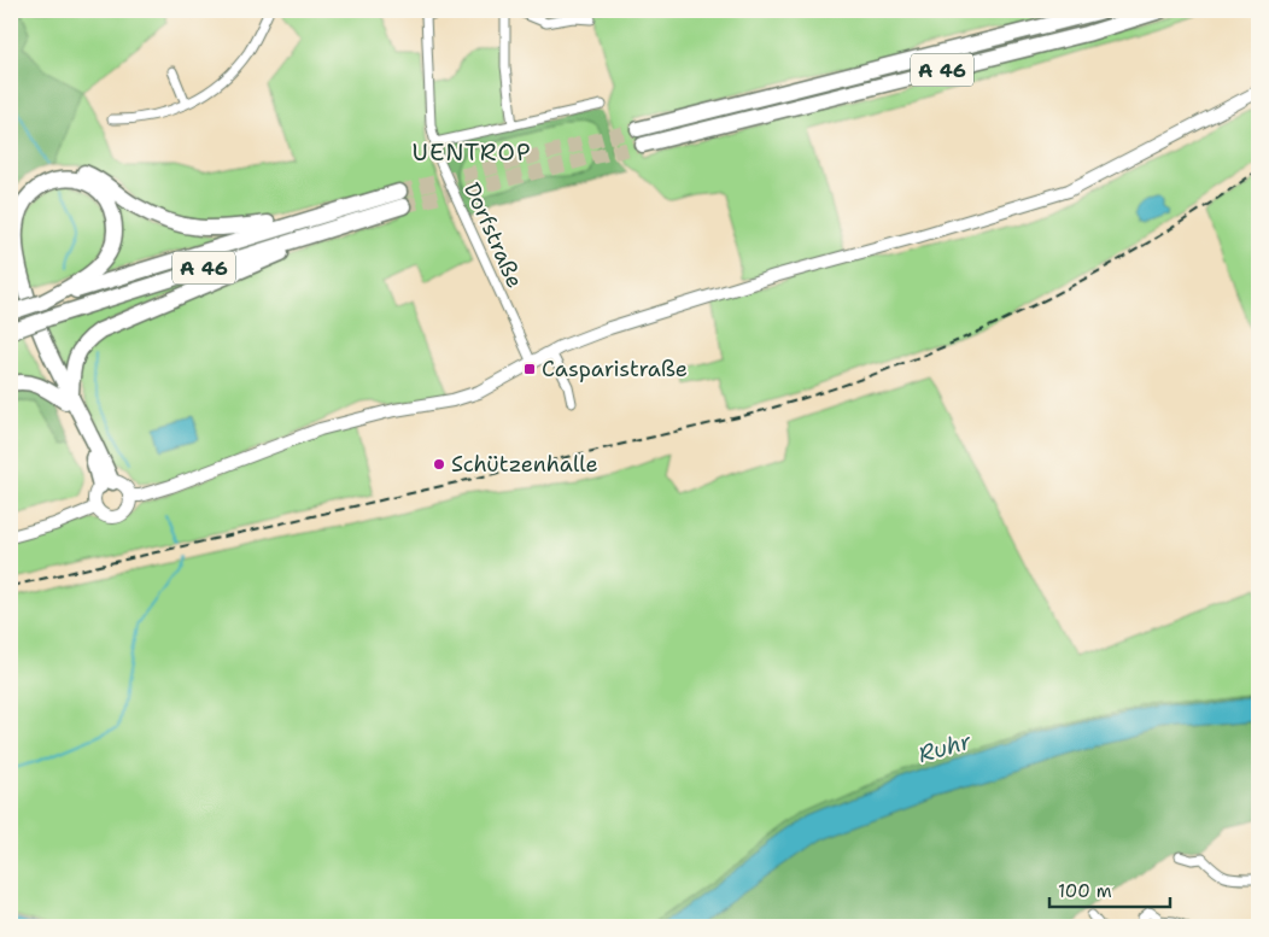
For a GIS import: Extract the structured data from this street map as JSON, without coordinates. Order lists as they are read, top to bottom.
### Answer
{
  "streets": {
    "highway": ["A 46"],
    "street": ["Dorfstraße"]
  },
  "districts": ["UENTROP"],
  "water": ["Ruhr"],
  "places": {
    "transit": ["Casparistraße"],
    "other": ["Schützenhalle"]
  },
  "scale_bar": "100 m"
}
